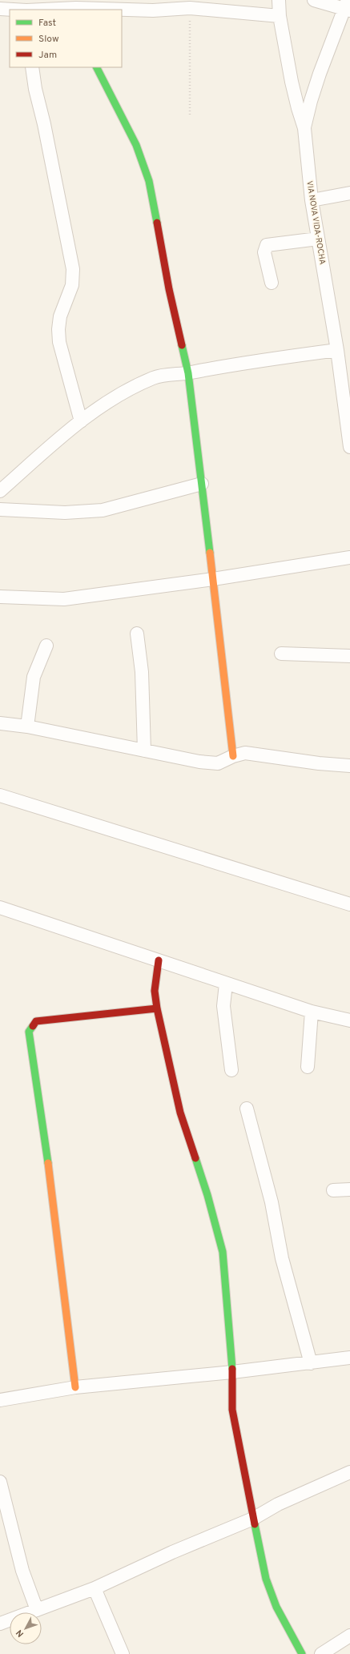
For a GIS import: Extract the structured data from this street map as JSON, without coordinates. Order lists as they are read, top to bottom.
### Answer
{
  "streets": {
    "street": ["VIA NOVA VIDA-ROCHA"]
  },
  "legend": ["Fast", "Slow", "Jam"],
  "north": "bottom left"
}
